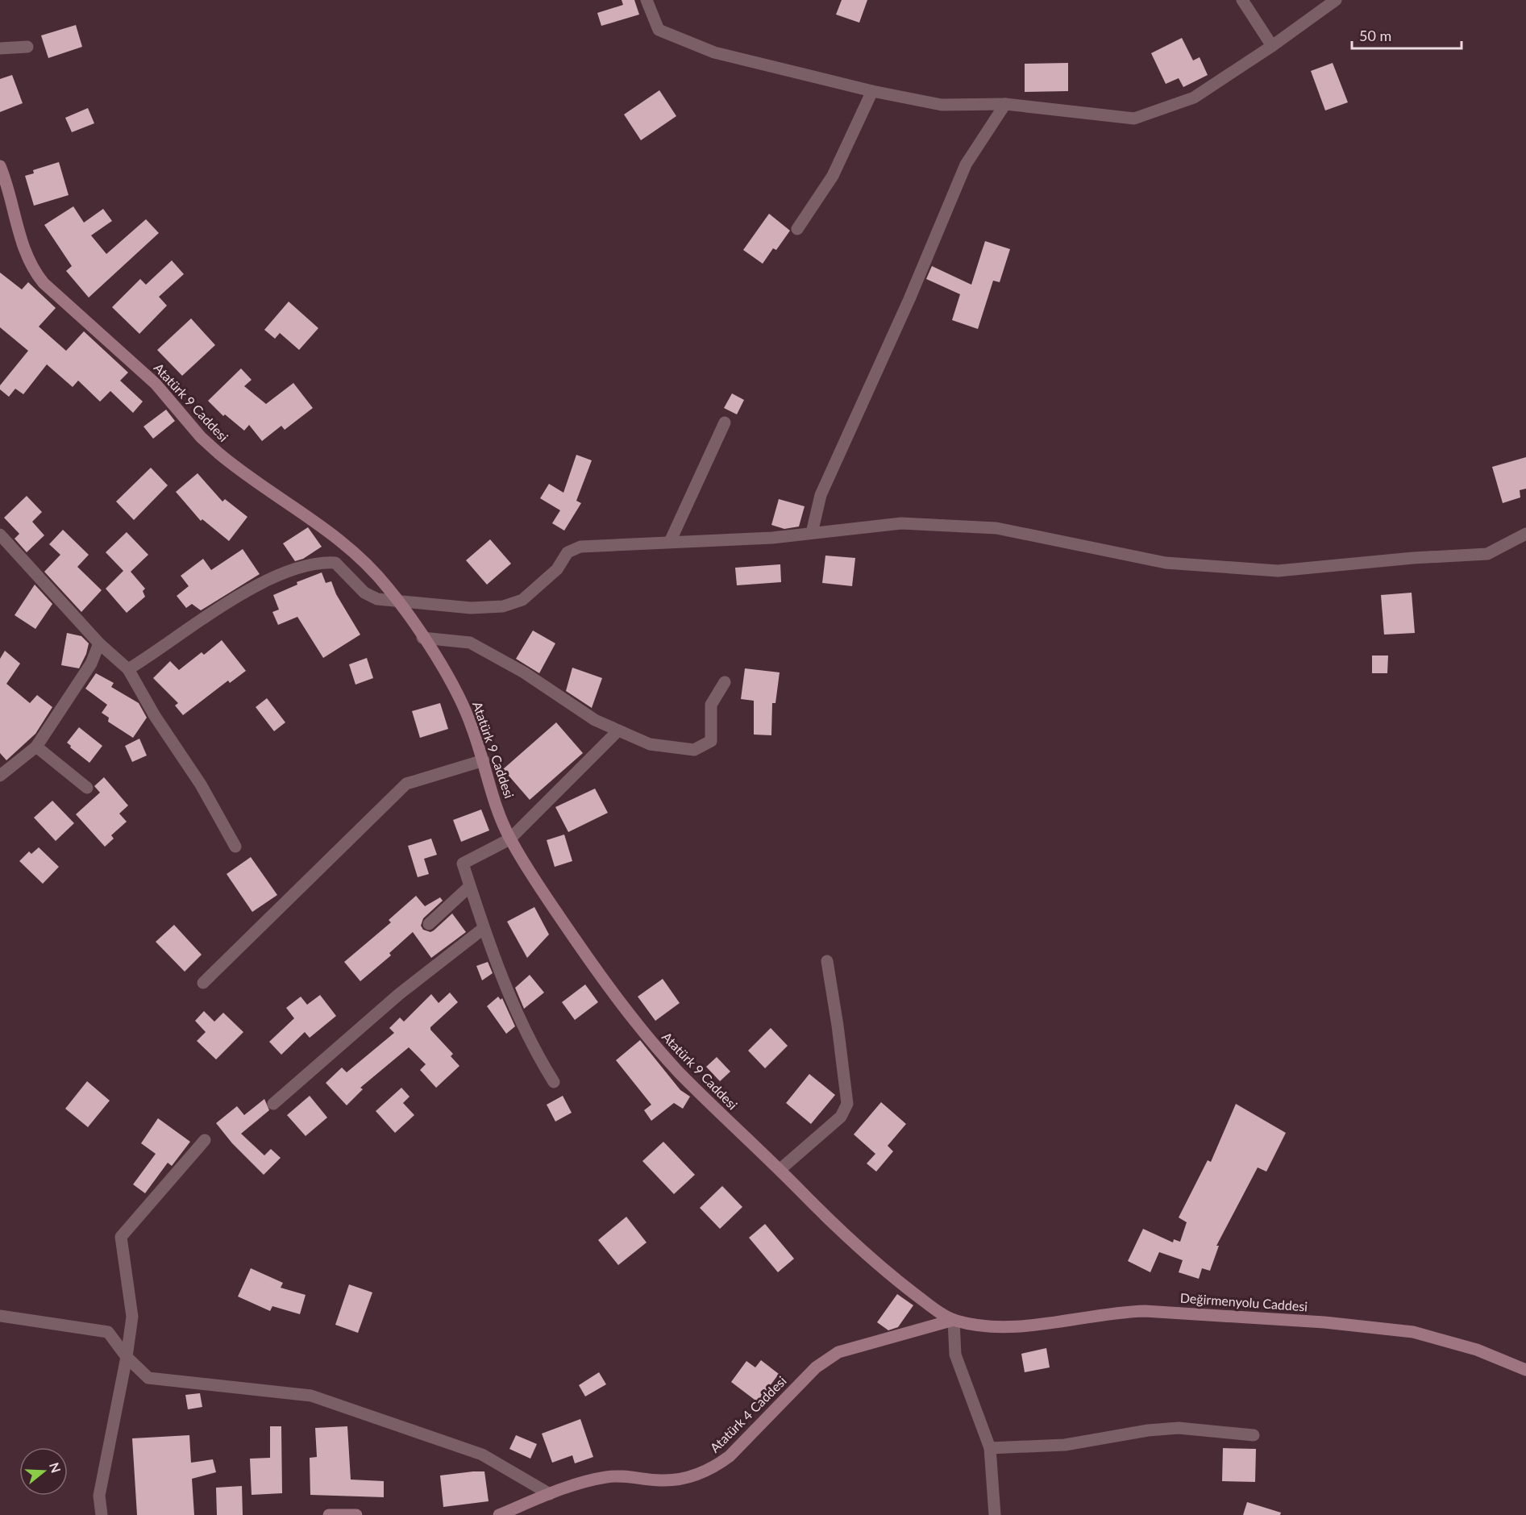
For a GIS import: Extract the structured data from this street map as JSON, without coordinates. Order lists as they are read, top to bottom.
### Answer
{
  "streets": {
    "street": ["Atatürk 9 Caddesi", "Değirmenyolu Caddesi", "Atatürk 4 Caddesi"]
  },
  "crossings": [
    ["Atatürk 9 Caddesi", "Değirmenyolu Caddesi"],
    ["Atatürk 9 Caddesi", "Atatürk 4 Caddesi"],
    ["Değirmenyolu Caddesi", "Atatürk 4 Caddesi"]
  ],
  "scale_bar": "50 m",
  "north": "right"
}
